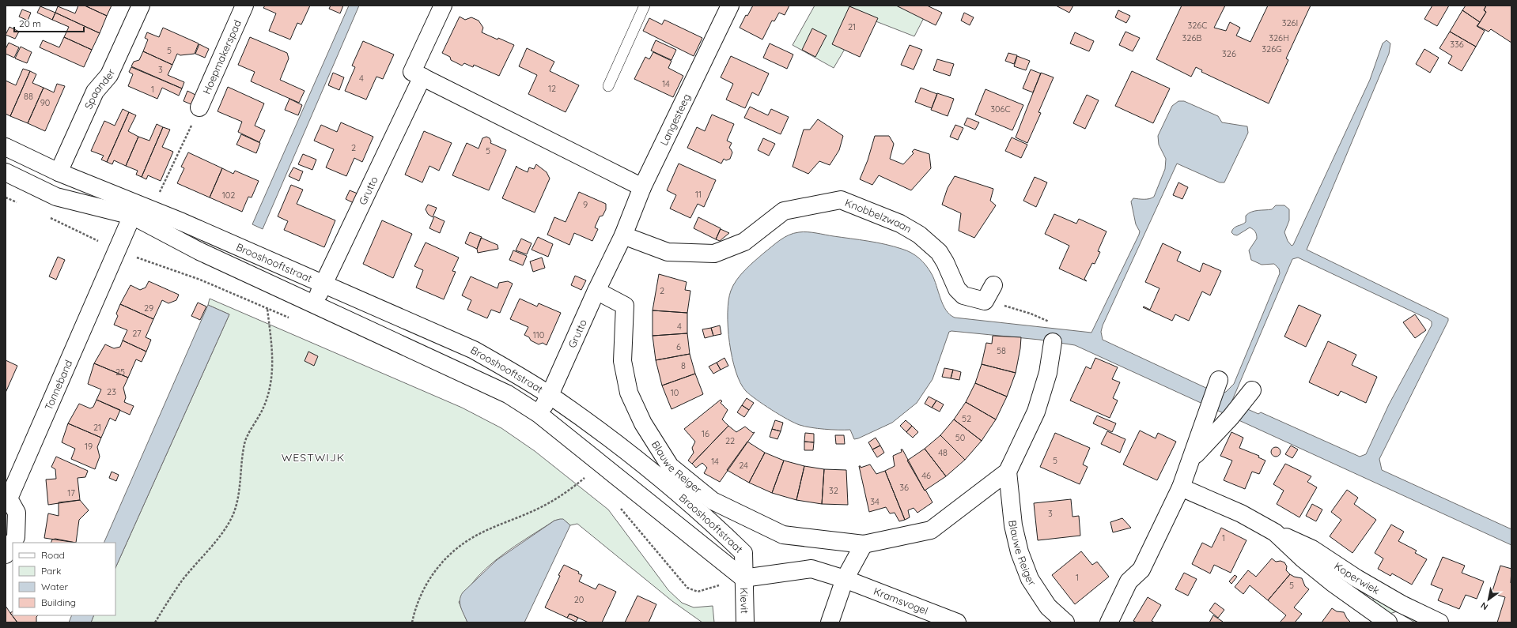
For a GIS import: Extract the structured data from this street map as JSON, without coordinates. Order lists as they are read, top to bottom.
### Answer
{
  "streets": {
    "street": [
      "Hoepmakerspad",
      "Spaander",
      "Langesteeg",
      "Grutto",
      "Knobbelzwaan",
      "Brooshooftstraat",
      "Tonneband",
      "Blauwe Reiger",
      "Koperwiek",
      "Kievit",
      "Kramsvogel"
    ]
  },
  "crossings": [
    ["Spaander", "Brooshooftstraat"],
    ["Langesteeg", "Grutto"],
    ["Langesteeg", "Knobbelzwaan"],
    ["Grutto", "Knobbelzwaan"],
    ["Grutto", "Brooshooftstraat"],
    ["Grutto", "Blauwe Reiger"],
    ["Brooshooftstraat", "Tonneband"],
    ["Brooshooftstraat", "Kievit"]
  ],
  "districts": ["WESTWIJK"],
  "house_numbers": [
    "326I",
    "326C",
    "21",
    "326B",
    "326H",
    "336",
    "326G",
    "5",
    "326",
    "3",
    "4",
    "14",
    "12",
    "1",
    "88",
    "90",
    "306C",
    "2",
    "5",
    "11",
    "102",
    "9",
    "2",
    "29",
    "4",
    "27",
    "110",
    "6",
    "58",
    "8",
    "25",
    "23",
    "10",
    "52",
    "21",
    "16",
    "50",
    "22",
    "19",
    "48",
    "5",
    "14",
    "24",
    "46",
    "36",
    "32",
    "17",
    "34",
    "3",
    "1",
    "1",
    "5",
    "20"
  ],
  "legend": [
    "Road",
    "Park",
    "Water",
    "Building"
  ],
  "scale_bar": "20 m",
  "north": "bottom left"
}
